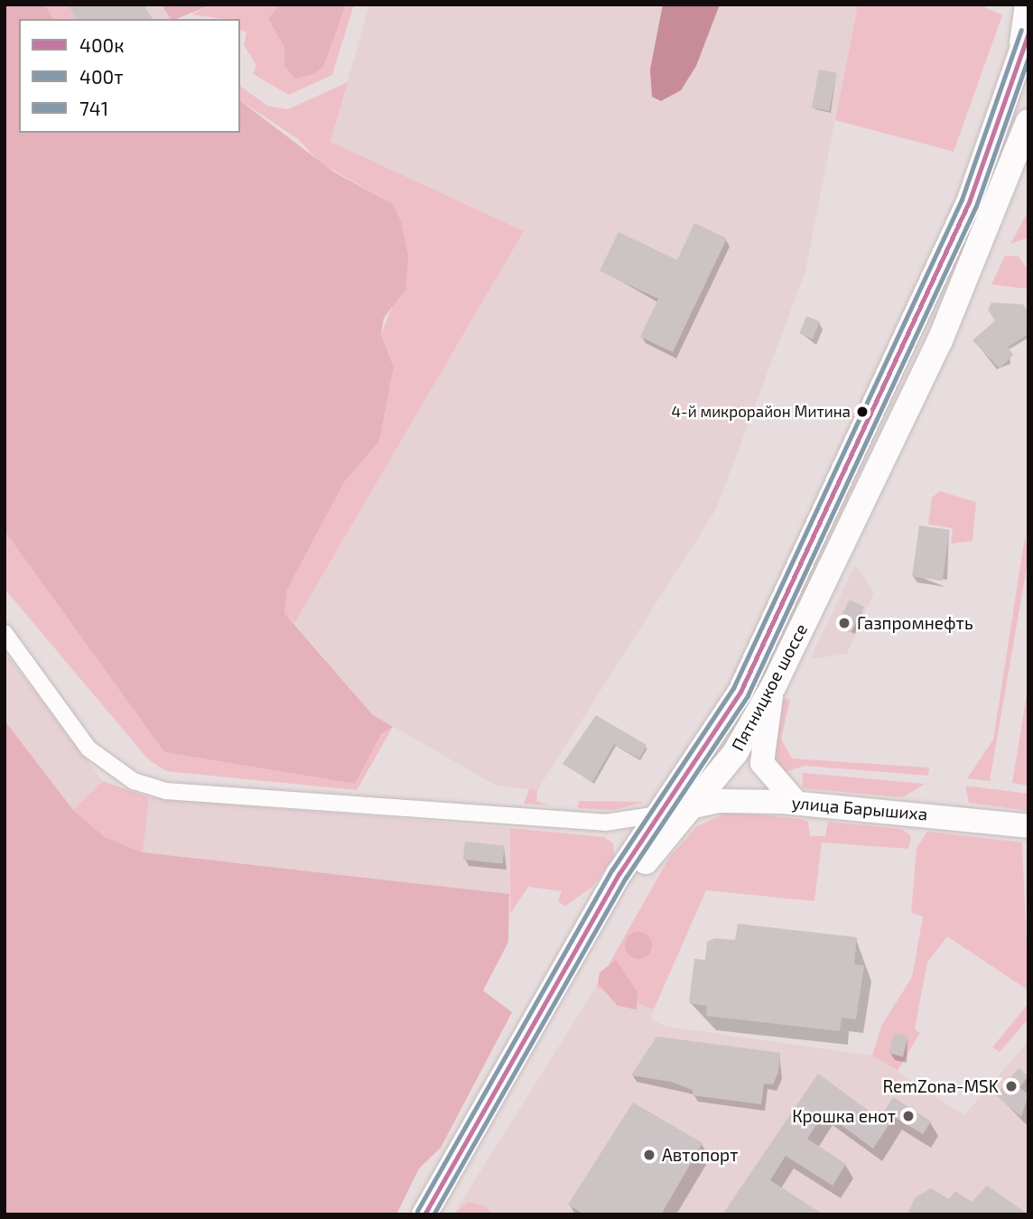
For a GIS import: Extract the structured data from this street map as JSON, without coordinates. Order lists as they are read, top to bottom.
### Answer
{
  "streets": {
    "main road": ["Пятницкое шоссе", "улица Барышиха"]
  },
  "crossings": [
    ["Пятницкое шоссе", "улица Барышиха"]
  ],
  "places": [
    "4-й микрорайон Митина",
    "Газпромнефть",
    "RemZona-MSK",
    "Крошка енот",
    "Автопорт"
  ],
  "lines": ["transit line 741", "transit line 400к", "transit line 400т"],
  "legend": ["400к", "400т", "741"]
}
